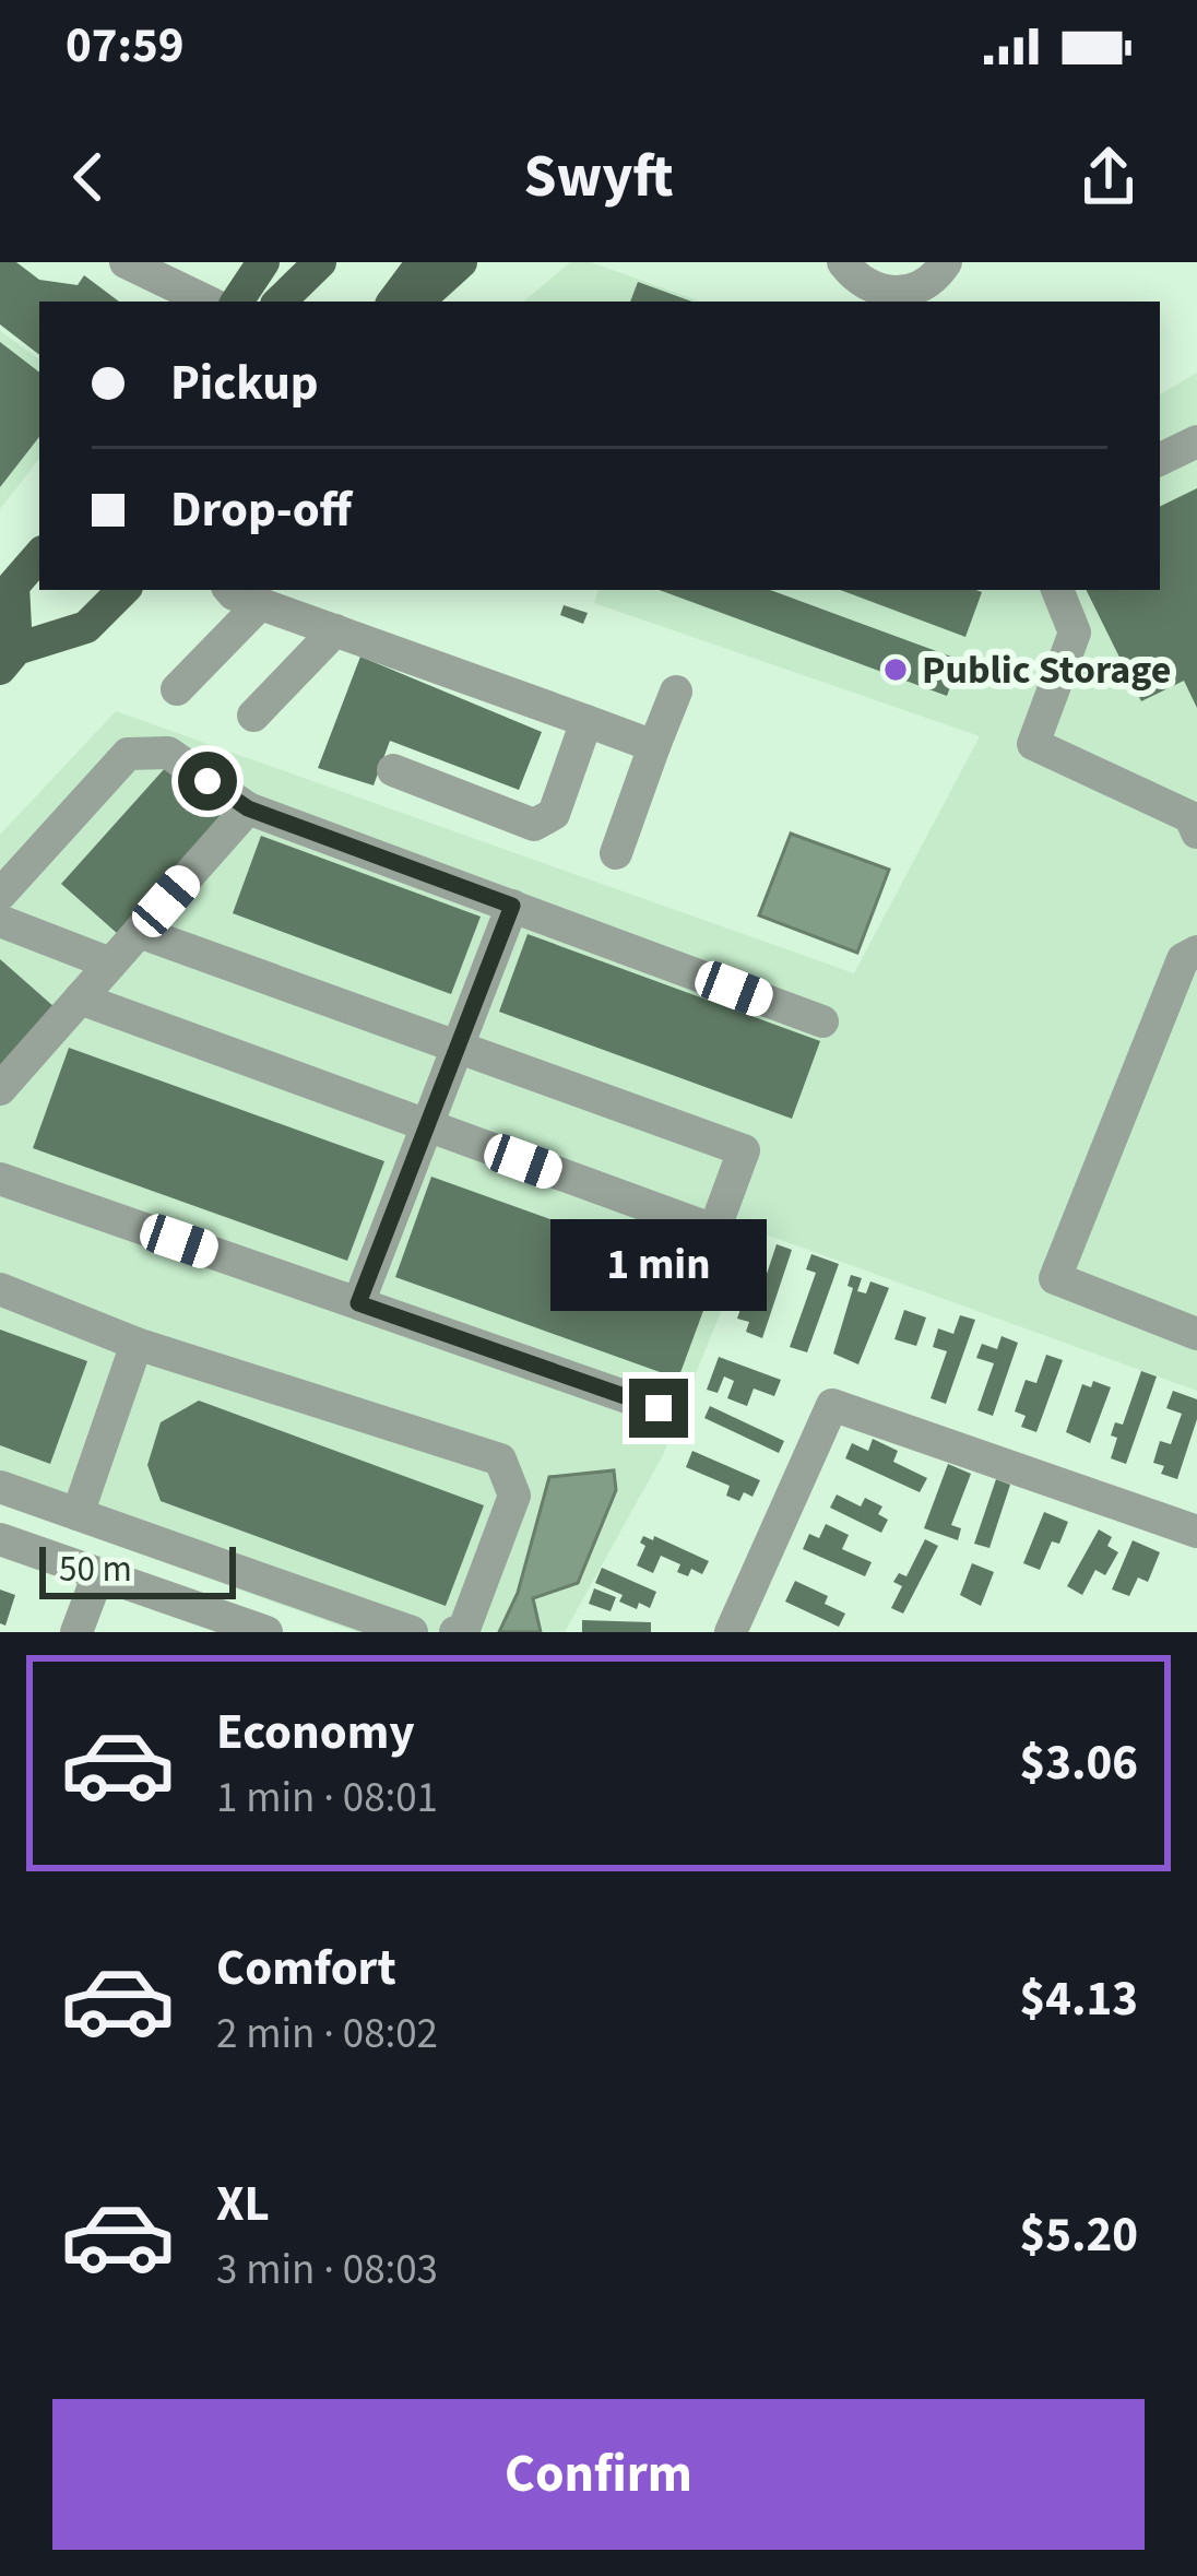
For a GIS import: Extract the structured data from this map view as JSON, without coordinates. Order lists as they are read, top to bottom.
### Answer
{
  "places": ["Public Storage"],
  "scale_bar": "50 m",
  "page": {
    "status": "07:59",
    "header": "Swyft",
    "banner": ["Pickup", "Drop-off"],
    "bubble": "1 min",
    "scale": "50 m",
    "list": [
      {
        "name": "Economy",
        "note": "1 min · 08:01",
        "value": "$3.06"
      },
      {
        "name": "Comfort",
        "note": "2 min · 08:02",
        "value": "$4.13"
      },
      {
        "name": "XL",
        "note": "3 min · 08:03",
        "value": "$5.20"
      }
    ],
    "buttons": "Confirm"
  }
}
